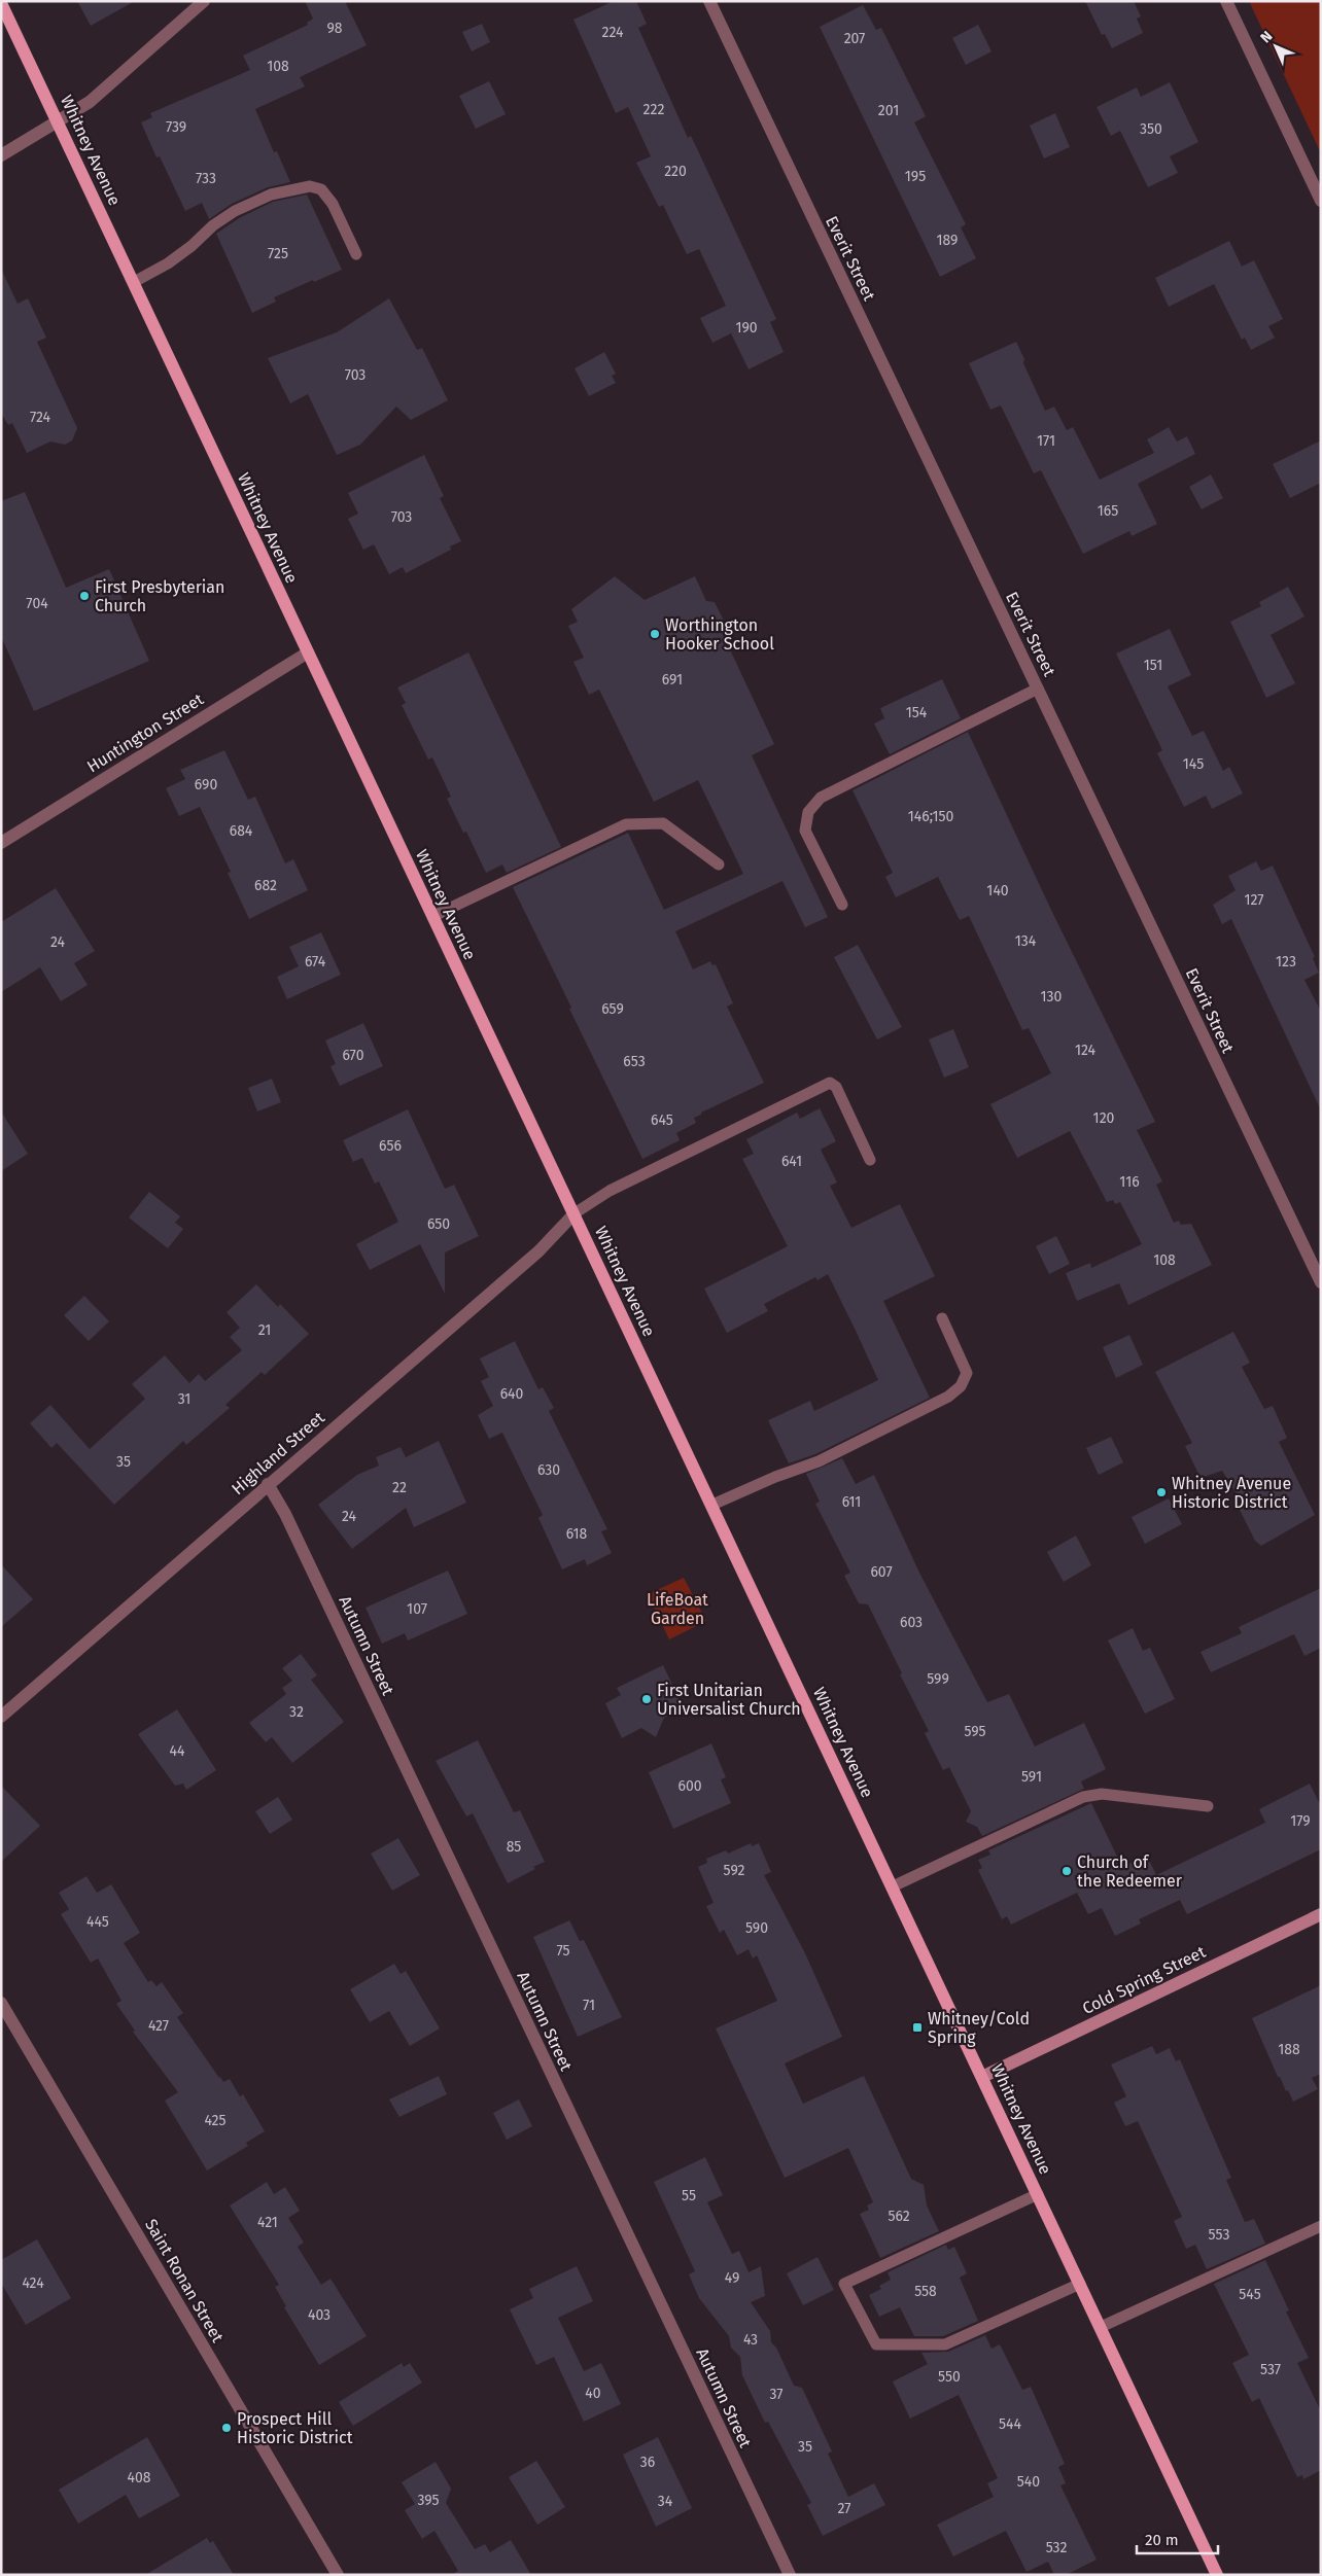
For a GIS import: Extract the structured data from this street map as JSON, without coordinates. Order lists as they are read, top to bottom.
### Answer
{
  "streets": {
    "main road": ["Whitney Avenue"],
    "street": [
      "Everit Street",
      "Huntington Street",
      "Highland Street",
      "Autumn Street",
      "Cold Spring Street",
      "Saint Ronan Street"
    ]
  },
  "crossings": [
    ["Whitney Avenue", "Huntington Street"],
    ["Whitney Avenue", "Highland Street"],
    ["Whitney Avenue", "Cold Spring Street"],
    ["Highland Street", "Autumn Street"]
  ],
  "parks": ["LifeBoat Garden"],
  "places": {
    "other": [
      "First Presbyterian Church",
      "Worthington Hooker School",
      "Whitney Avenue Historic District",
      "First Unitarian Universalist Church",
      "Church of the Redeemer",
      "Prospect Hill Historic District"
    ],
    "transit": ["Whitney/Cold Spring"]
  },
  "house_numbers": [
    "98",
    "224",
    "207",
    "108",
    "222",
    "201",
    "739",
    "350",
    "220",
    "195",
    "733",
    "189",
    "725",
    "190",
    "703",
    "724",
    "171",
    "165",
    "703",
    "704",
    "151",
    "691",
    "154",
    "145",
    "690",
    "146;150",
    "684",
    "682",
    "140",
    "127",
    "134",
    "24",
    "674",
    "123",
    "130",
    "659",
    "124",
    "670",
    "653",
    "120",
    "645",
    "656",
    "641",
    "116",
    "650",
    "108",
    "21",
    "640",
    "31",
    "35",
    "630",
    "22",
    "611",
    "24",
    "618",
    "607",
    "107",
    "603",
    "599",
    "32",
    "595",
    "44",
    "591",
    "600",
    "179",
    "85",
    "592",
    "445",
    "590",
    "75",
    "71",
    "427",
    "188",
    "425",
    "55",
    "562",
    "421",
    "553",
    "49",
    "424",
    "558",
    "545",
    "403",
    "43",
    "537",
    "550",
    "40",
    "37",
    "544",
    "35",
    "36",
    "408",
    "540",
    "395",
    "34",
    "27",
    "532"
  ],
  "scale_bar": "20 m",
  "north": "top left"
}
